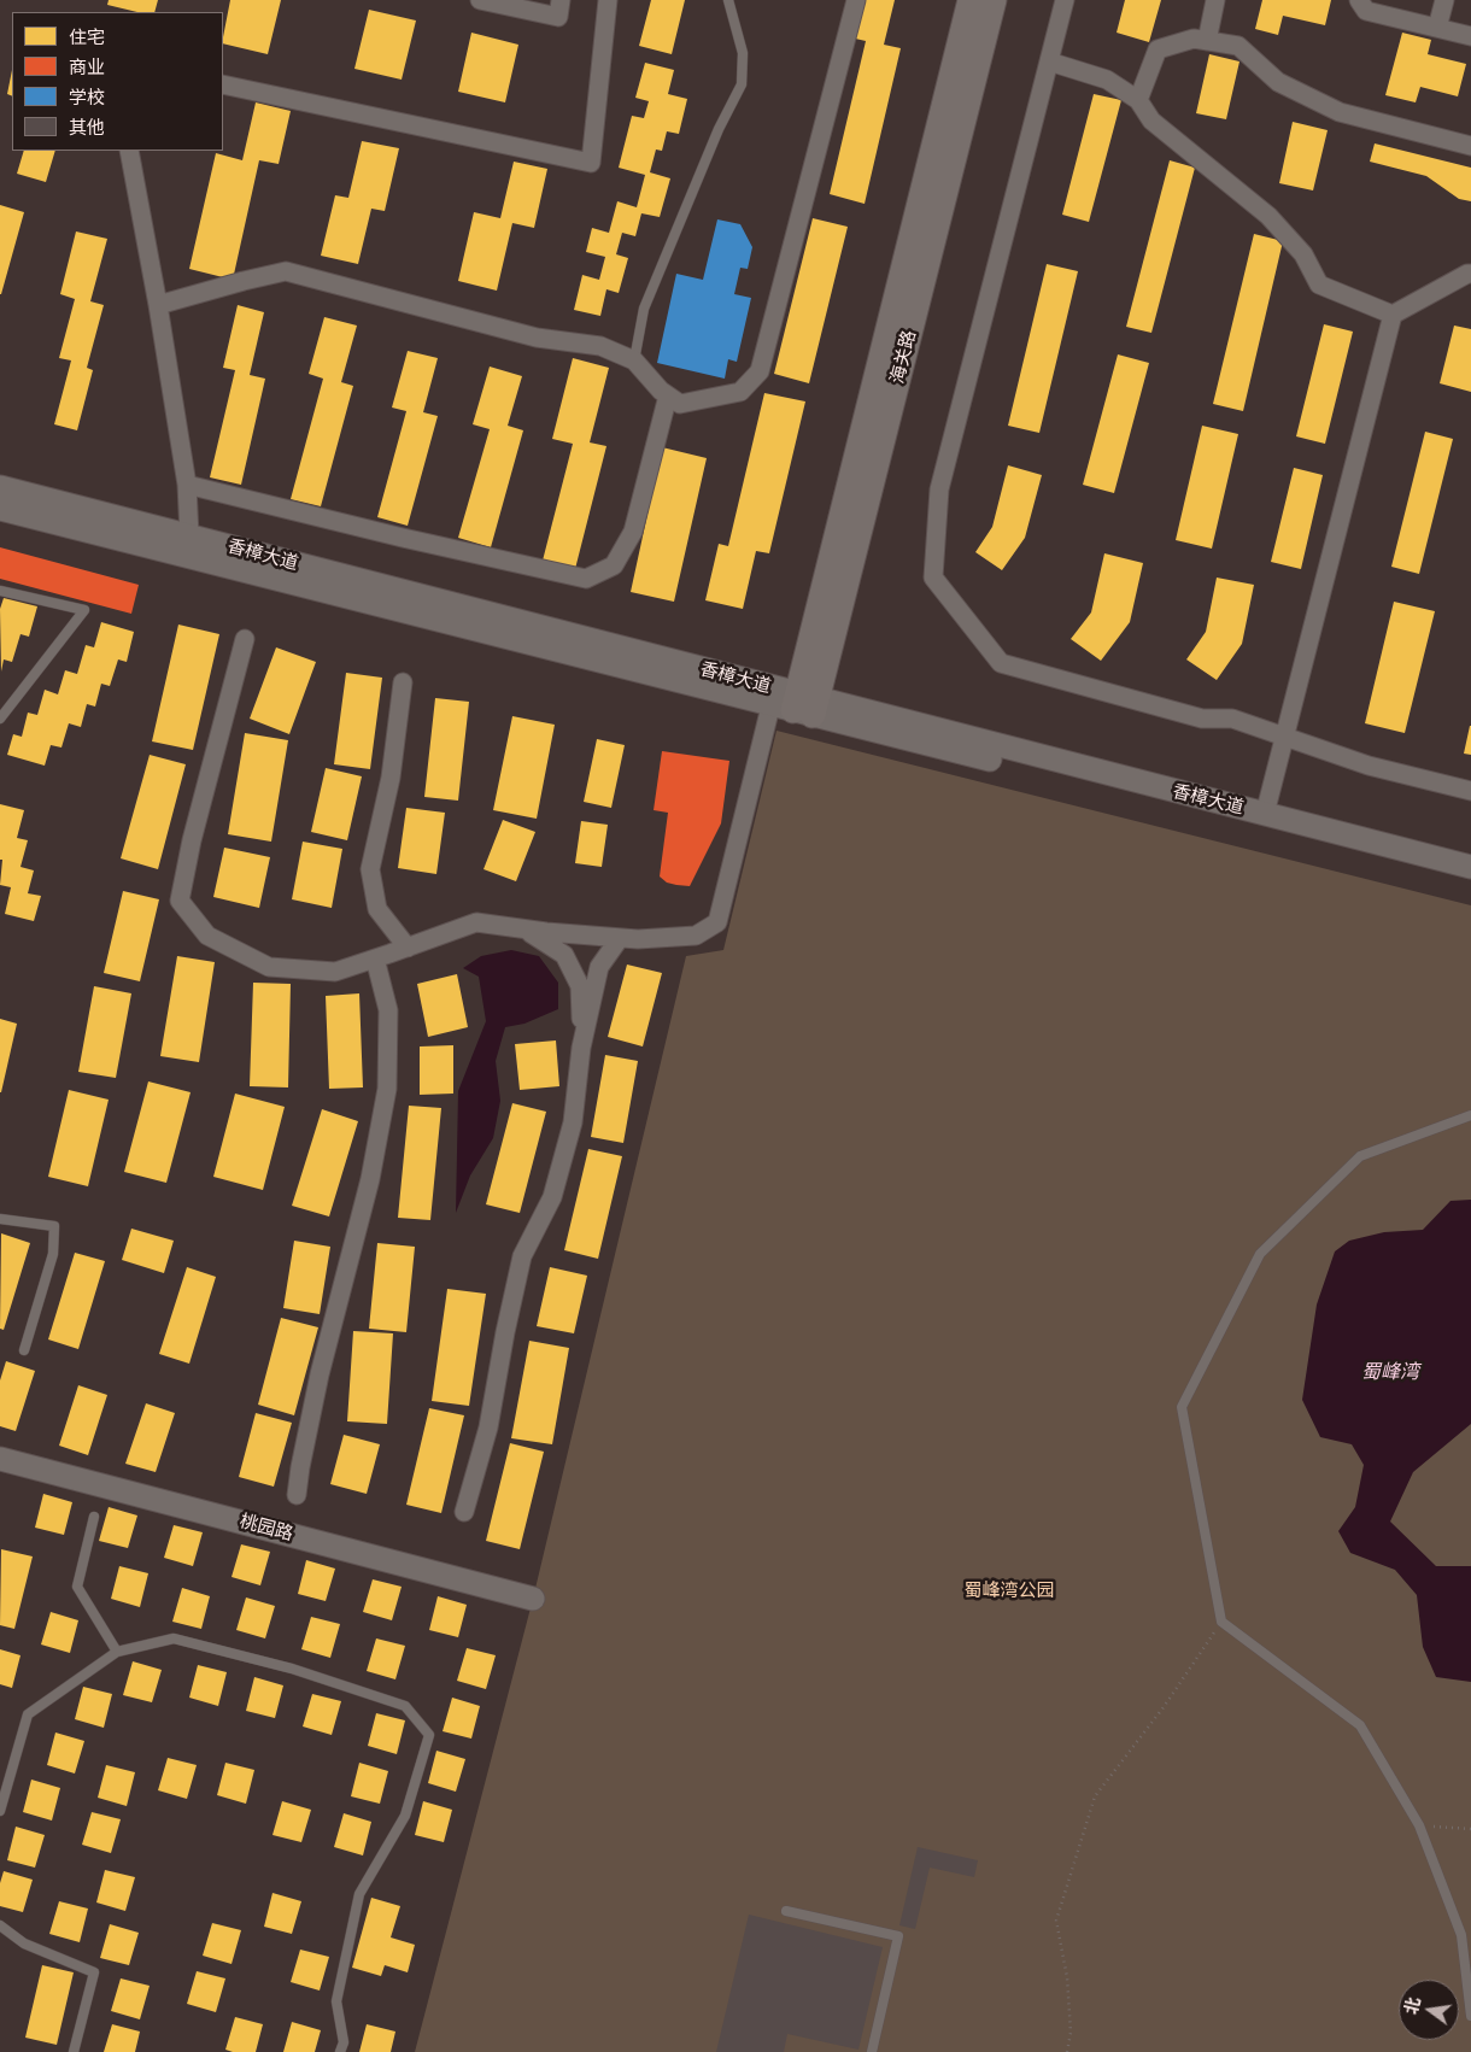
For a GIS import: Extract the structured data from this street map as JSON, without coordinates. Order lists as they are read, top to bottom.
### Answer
{
  "streets": {
    "main road": ["海关路"],
    "street": ["香樟大道", "桃园路"]
  },
  "crossings": [
    ["海关路", "香樟大道"]
  ],
  "water": ["蜀峰湾"],
  "parks": ["蜀峰湾公园"],
  "legend": [
    "住宅",
    "商业",
    "学校",
    "其他"
  ],
  "north": "left"
}
